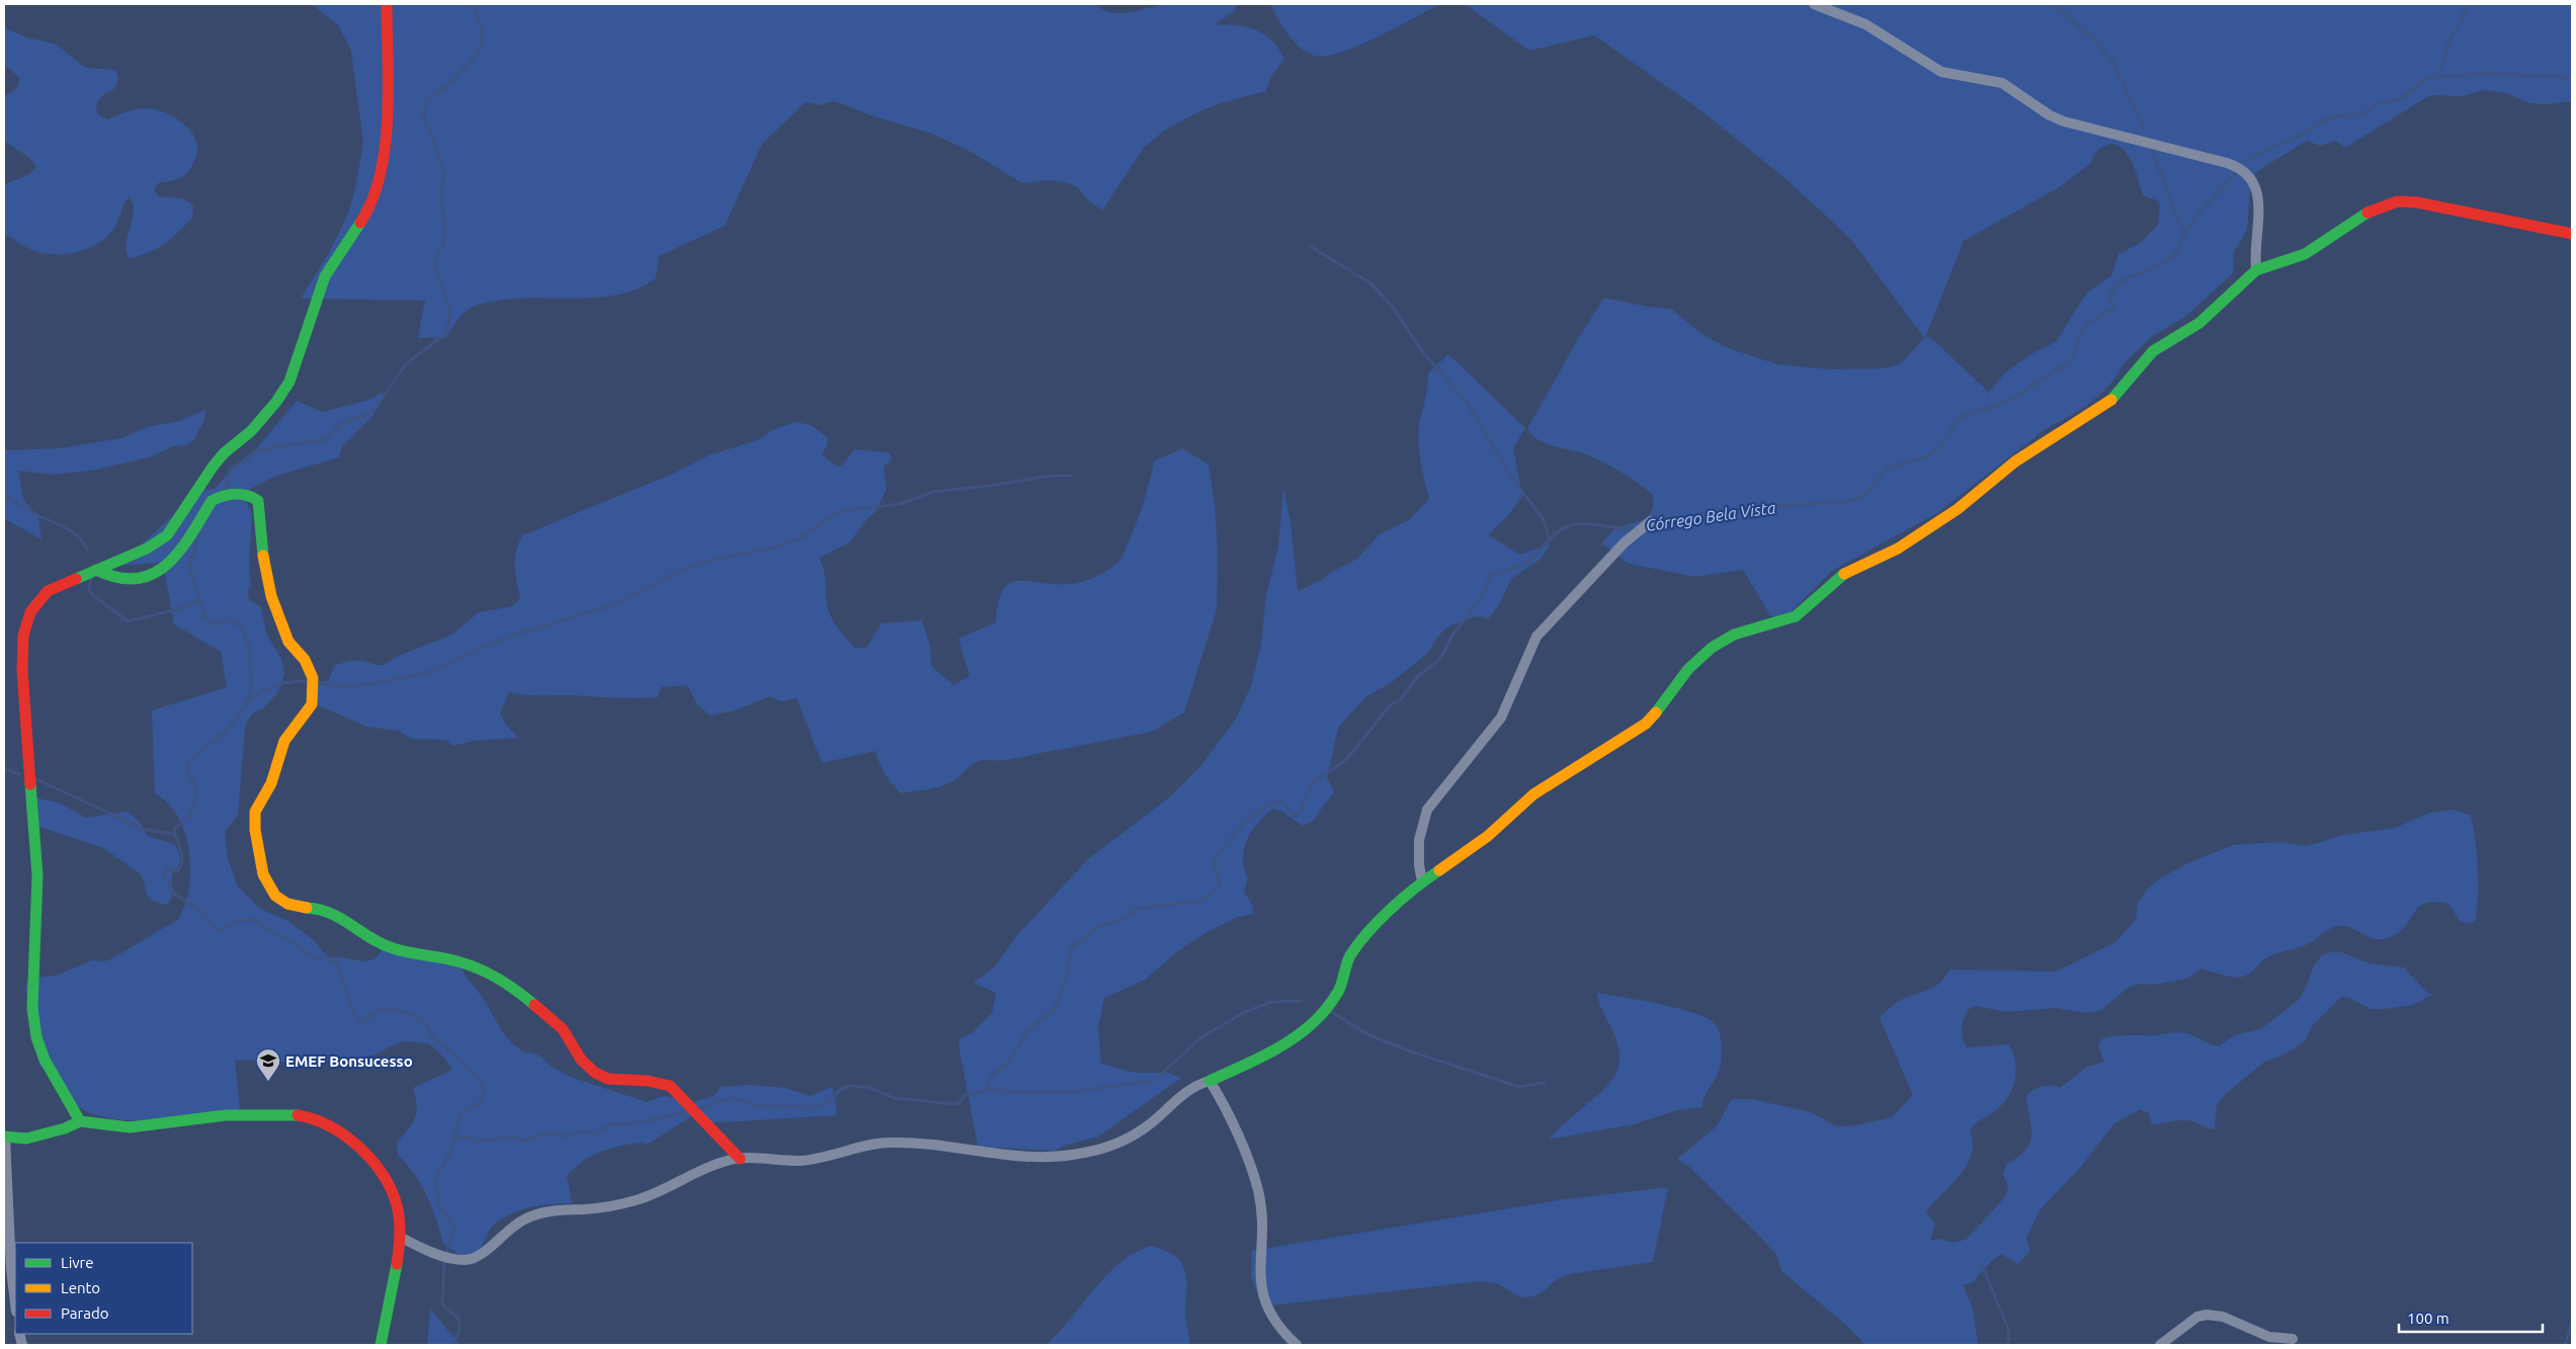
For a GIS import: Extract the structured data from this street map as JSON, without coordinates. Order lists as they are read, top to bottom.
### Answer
{
  "water": ["Córrego Bela Vista"],
  "places": {
    "school or university": ["EMEF Bonsucesso"]
  },
  "legend": ["Livre", "Lento", "Parado"],
  "scale_bar": "100 m"
}
